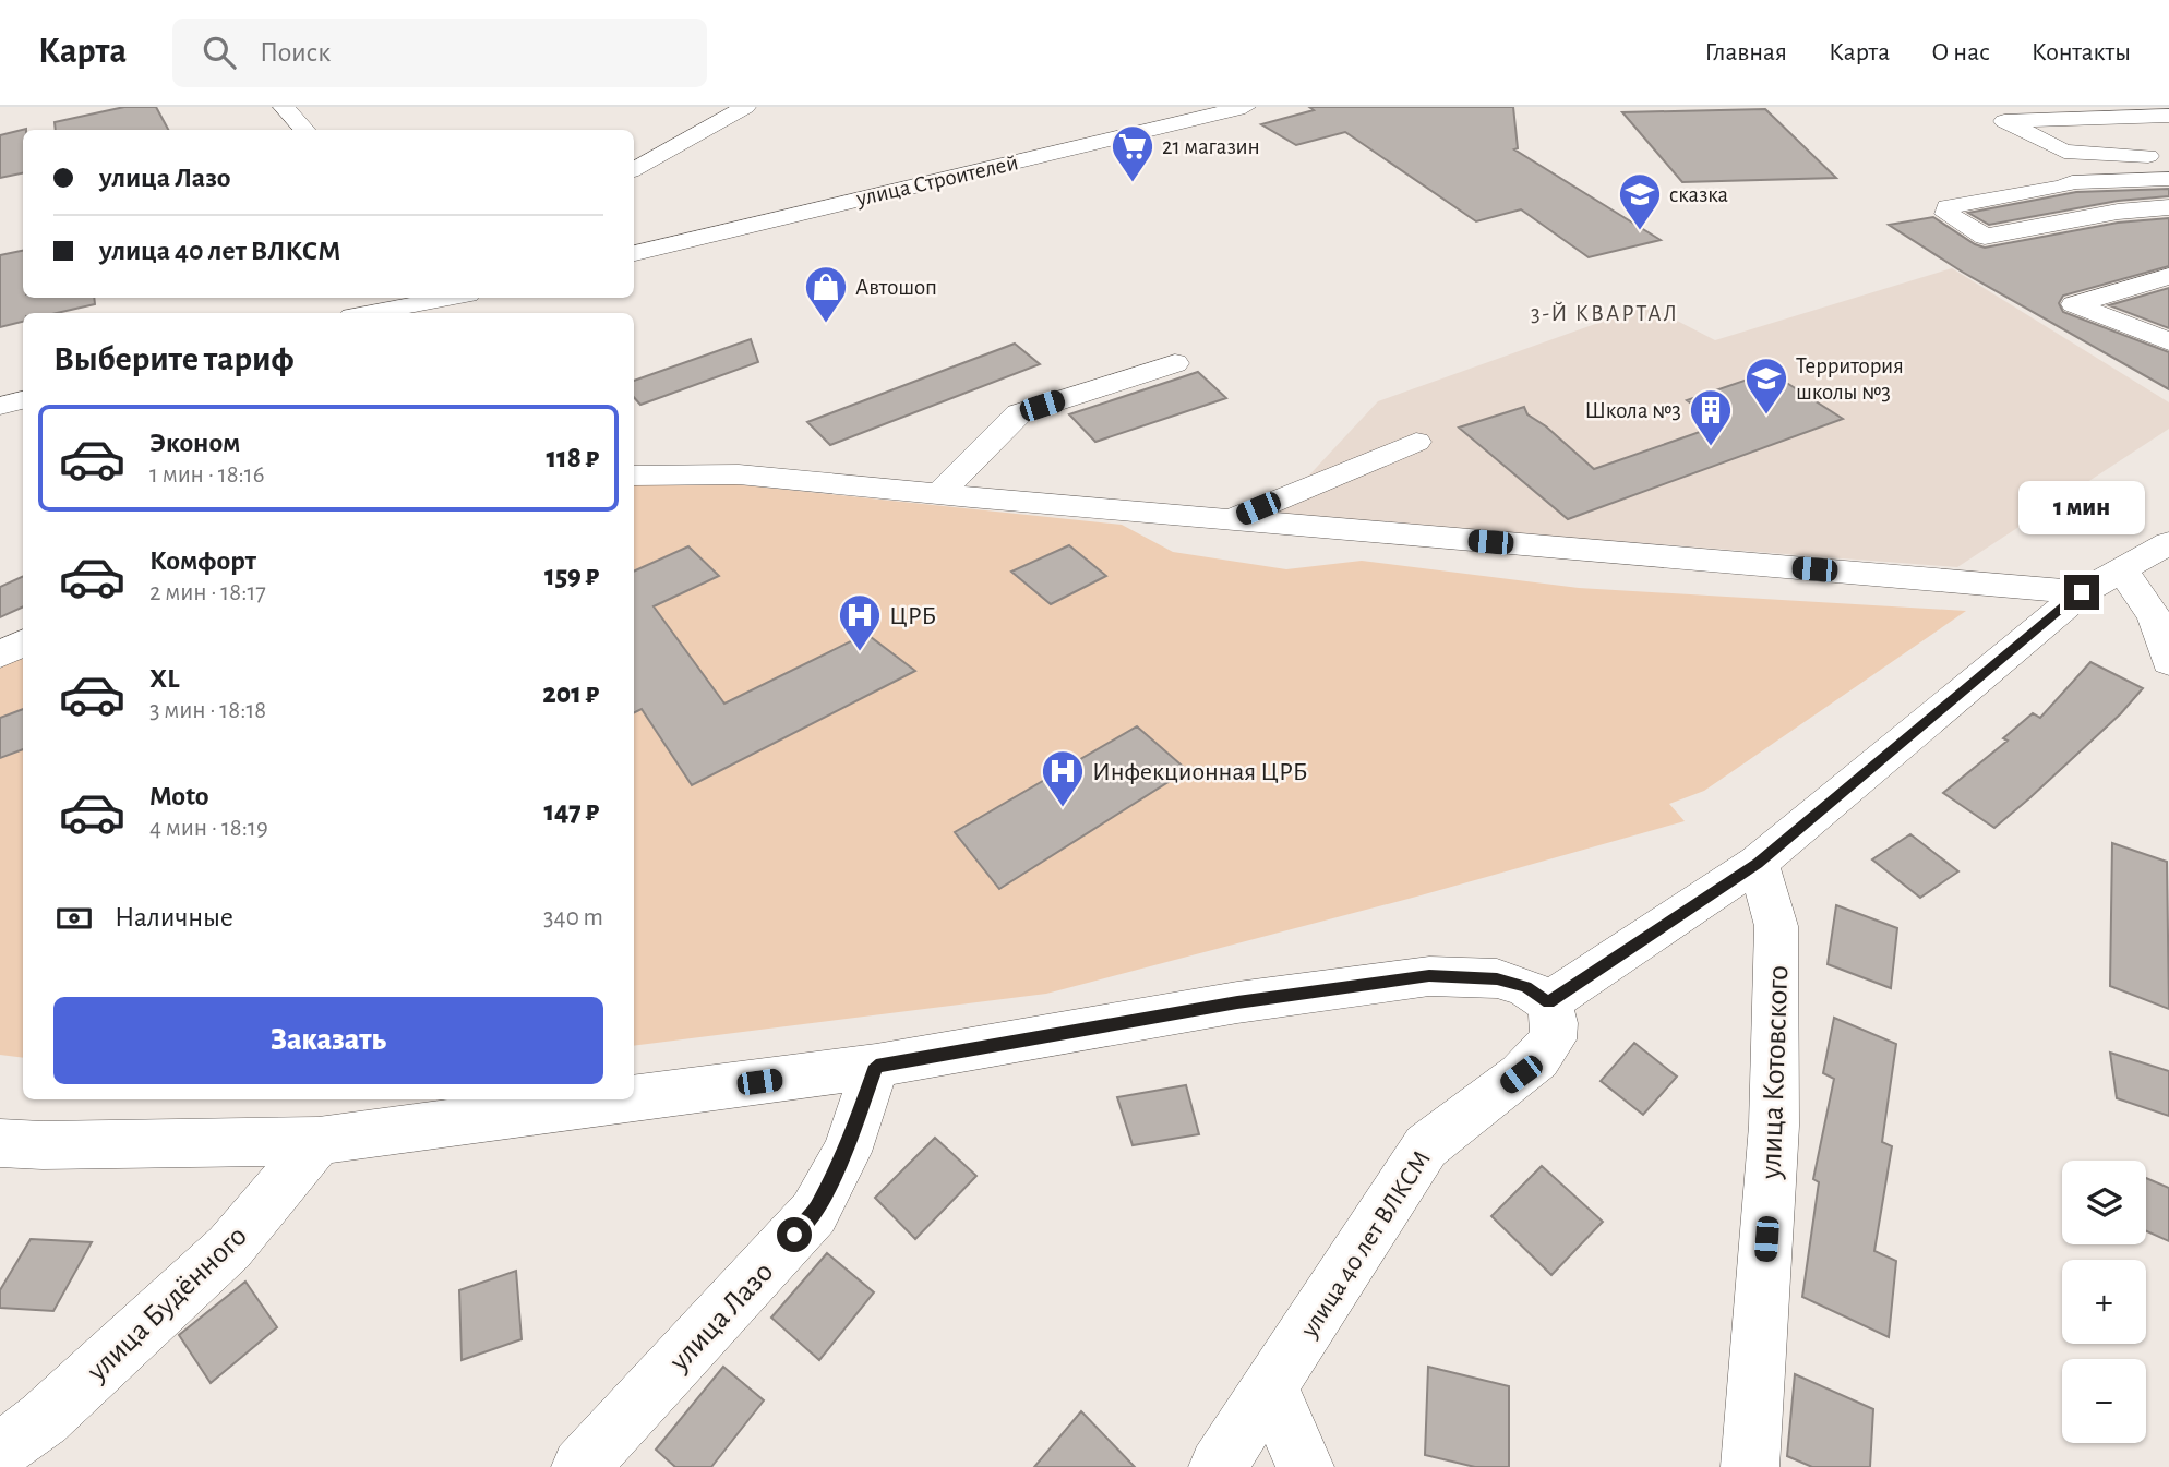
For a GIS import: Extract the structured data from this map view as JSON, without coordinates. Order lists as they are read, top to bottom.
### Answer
{
  "streets": {
    "street": [
      "улица Строителей",
      "улица Котовского",
      "улица 40 лет ВЛКСМ",
      "улица Будённого",
      "улица Лазо"
    ]
  },
  "districts": ["3-Й КВАРТАЛ"],
  "places": {
    "supermarket": ["21 магазин"],
    "school or university": ["сказка", "Территория школы №3"],
    "shop": ["Автошоп"],
    "building": ["Школа №3"],
    "hospital": ["ЦРБ", "Инфекционная ЦРБ"]
  },
  "page": {
    "header": "Карта",
    "search": "Поиск",
    "nav": [
      "Главная",
      "Карта",
      "О нас",
      "Контакты"
    ],
    "banner": ["улица Лазо", "улица 40 лет ВЛКСМ"],
    "heading": "Выберите тариф",
    "list": [
      {
        "name": "Эконом",
        "note": "1 мин · 18:16",
        "value": "118 ₽"
      },
      {
        "name": "Комфорт",
        "note": "2 мин · 18:17",
        "value": "159 ₽"
      },
      {
        "name": "XL",
        "note": "3 мин · 18:18",
        "value": "201 ₽"
      },
      {
        "name": "Moto",
        "note": "4 мин · 18:19",
        "value": "147 ₽"
      }
    ],
    "bubble": "1 мин",
    "pay": ["Наличные", "340 m"],
    "buttons": "Заказать",
    "map_buttons": ["+", "−"]
  }
}
